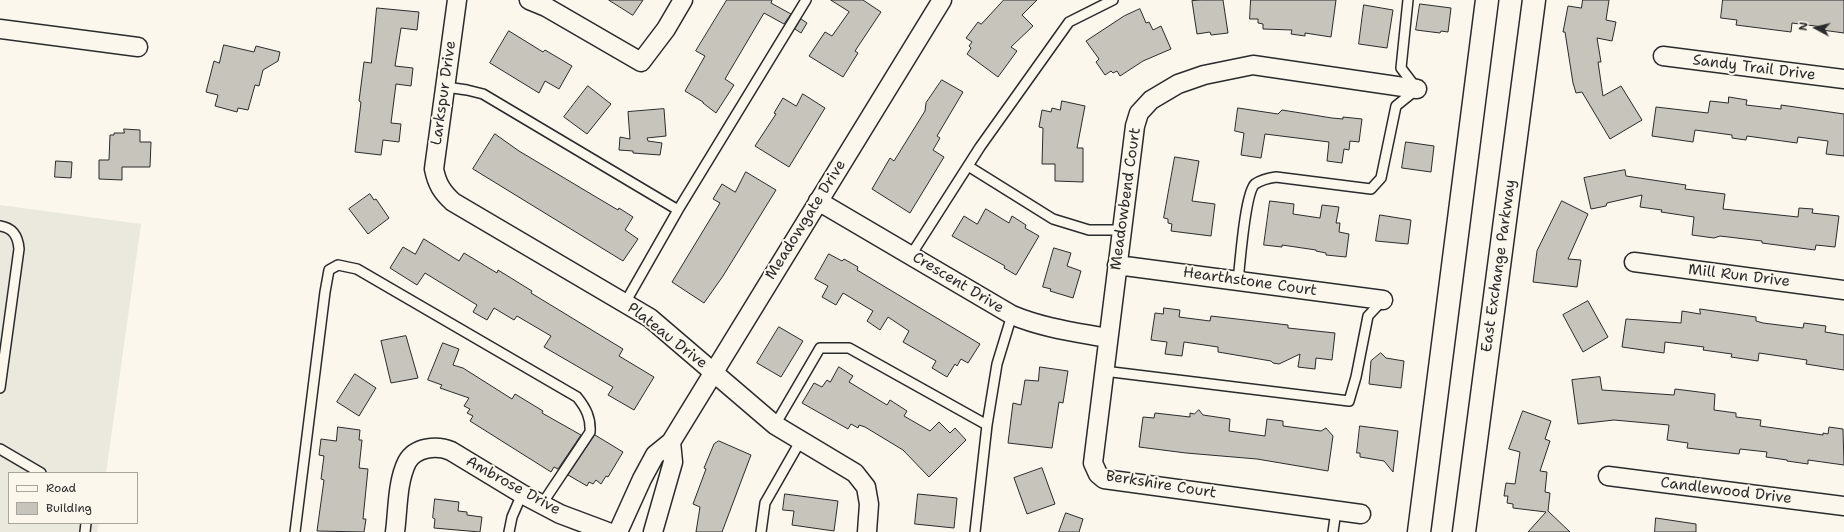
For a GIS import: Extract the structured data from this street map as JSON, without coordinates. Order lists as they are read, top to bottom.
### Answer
{
  "streets": {
    "main road": ["East Exchange Parkway"],
    "street": [
      "Sandy Trail Drive",
      "Larkspur Drive",
      "Meadowbend Court",
      "Meadowgate Drive",
      "Mill Run Drive",
      "Hearthstone Court",
      "Crescent Drive",
      "Plateau Drive",
      "Berkshire Court",
      "Ambrose Drive",
      "Candlewood Drive"
    ]
  },
  "crossings": [
    ["Larkspur Drive", "Plateau Drive"],
    ["Meadowbend Court", "Hearthstone Court"],
    ["Meadowbend Court", "Crescent Drive"],
    ["Meadowbend Court", "Berkshire Court"],
    ["Meadowgate Drive", "Crescent Drive"],
    ["Meadowgate Drive", "Plateau Drive"],
    ["Crescent Drive", "Berkshire Court"]
  ],
  "legend": ["Road", "Building"],
  "north": "left"
}
